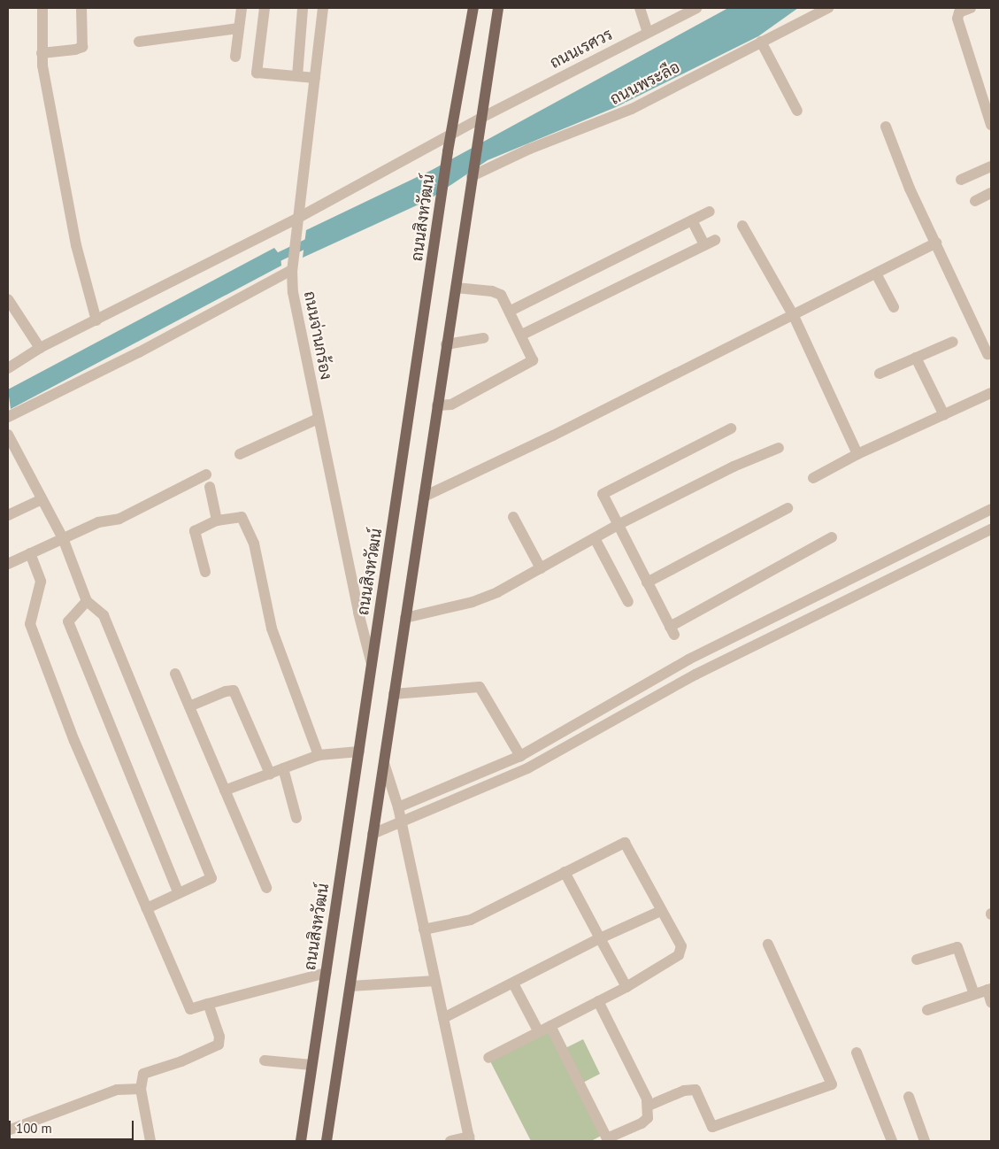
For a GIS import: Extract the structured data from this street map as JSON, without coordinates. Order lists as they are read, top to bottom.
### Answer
{
  "streets": {
    "main road": ["ถนนสิงหวัฒน์"],
    "street": ["ถนนเรศวร", "ถนนพระลือ", "ถนนจ่านกร้อง"]
  },
  "crossings": [
    ["ถนนเรศวร", "ถนนสิงหวัฒน์"],
    ["ถนนเรศวร", "ถนนจ่านกร้อง"],
    ["ถนนสิงหวัฒน์", "ถนนจ่านกร้อง"]
  ],
  "scale_bar": "100 m"
}
